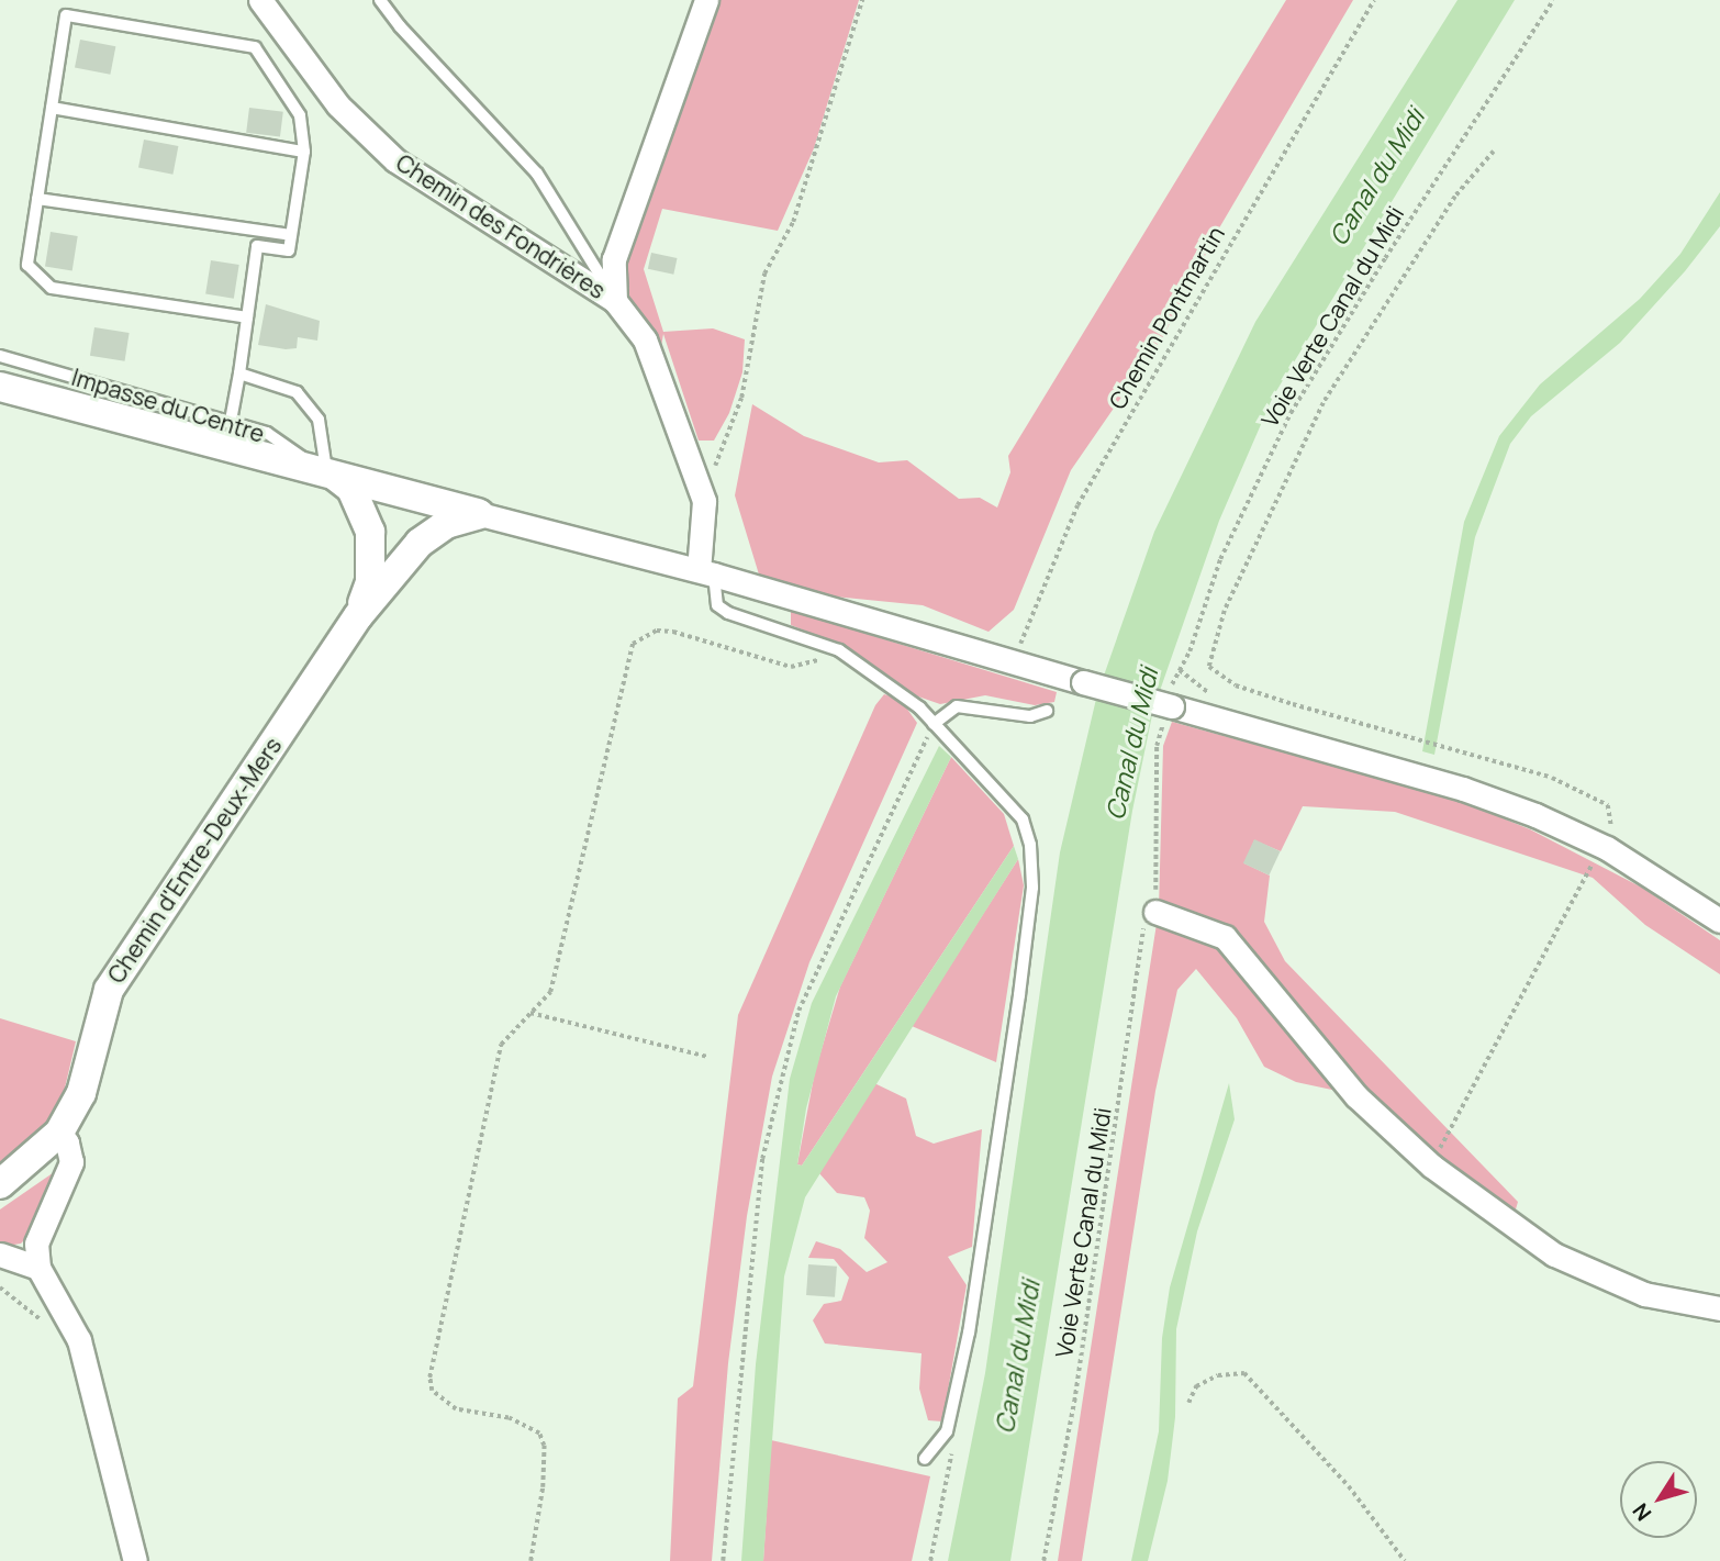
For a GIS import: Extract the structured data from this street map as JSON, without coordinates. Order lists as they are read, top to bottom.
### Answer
{
  "streets": {
    "street": ["Chemin des Fondrières", "Chemin d'Entre-Deux-Mers"],
    "lane": ["Impasse du Centre"],
    "path": ["Voie Verte Canal du Midi", "Chemin Pontmartin"]
  },
  "crossings": [
    ["Impasse du Centre", "Chemin d'Entre-Deux-Mers"]
  ],
  "water": ["Canal du Midi"],
  "north": "bottom left"
}
